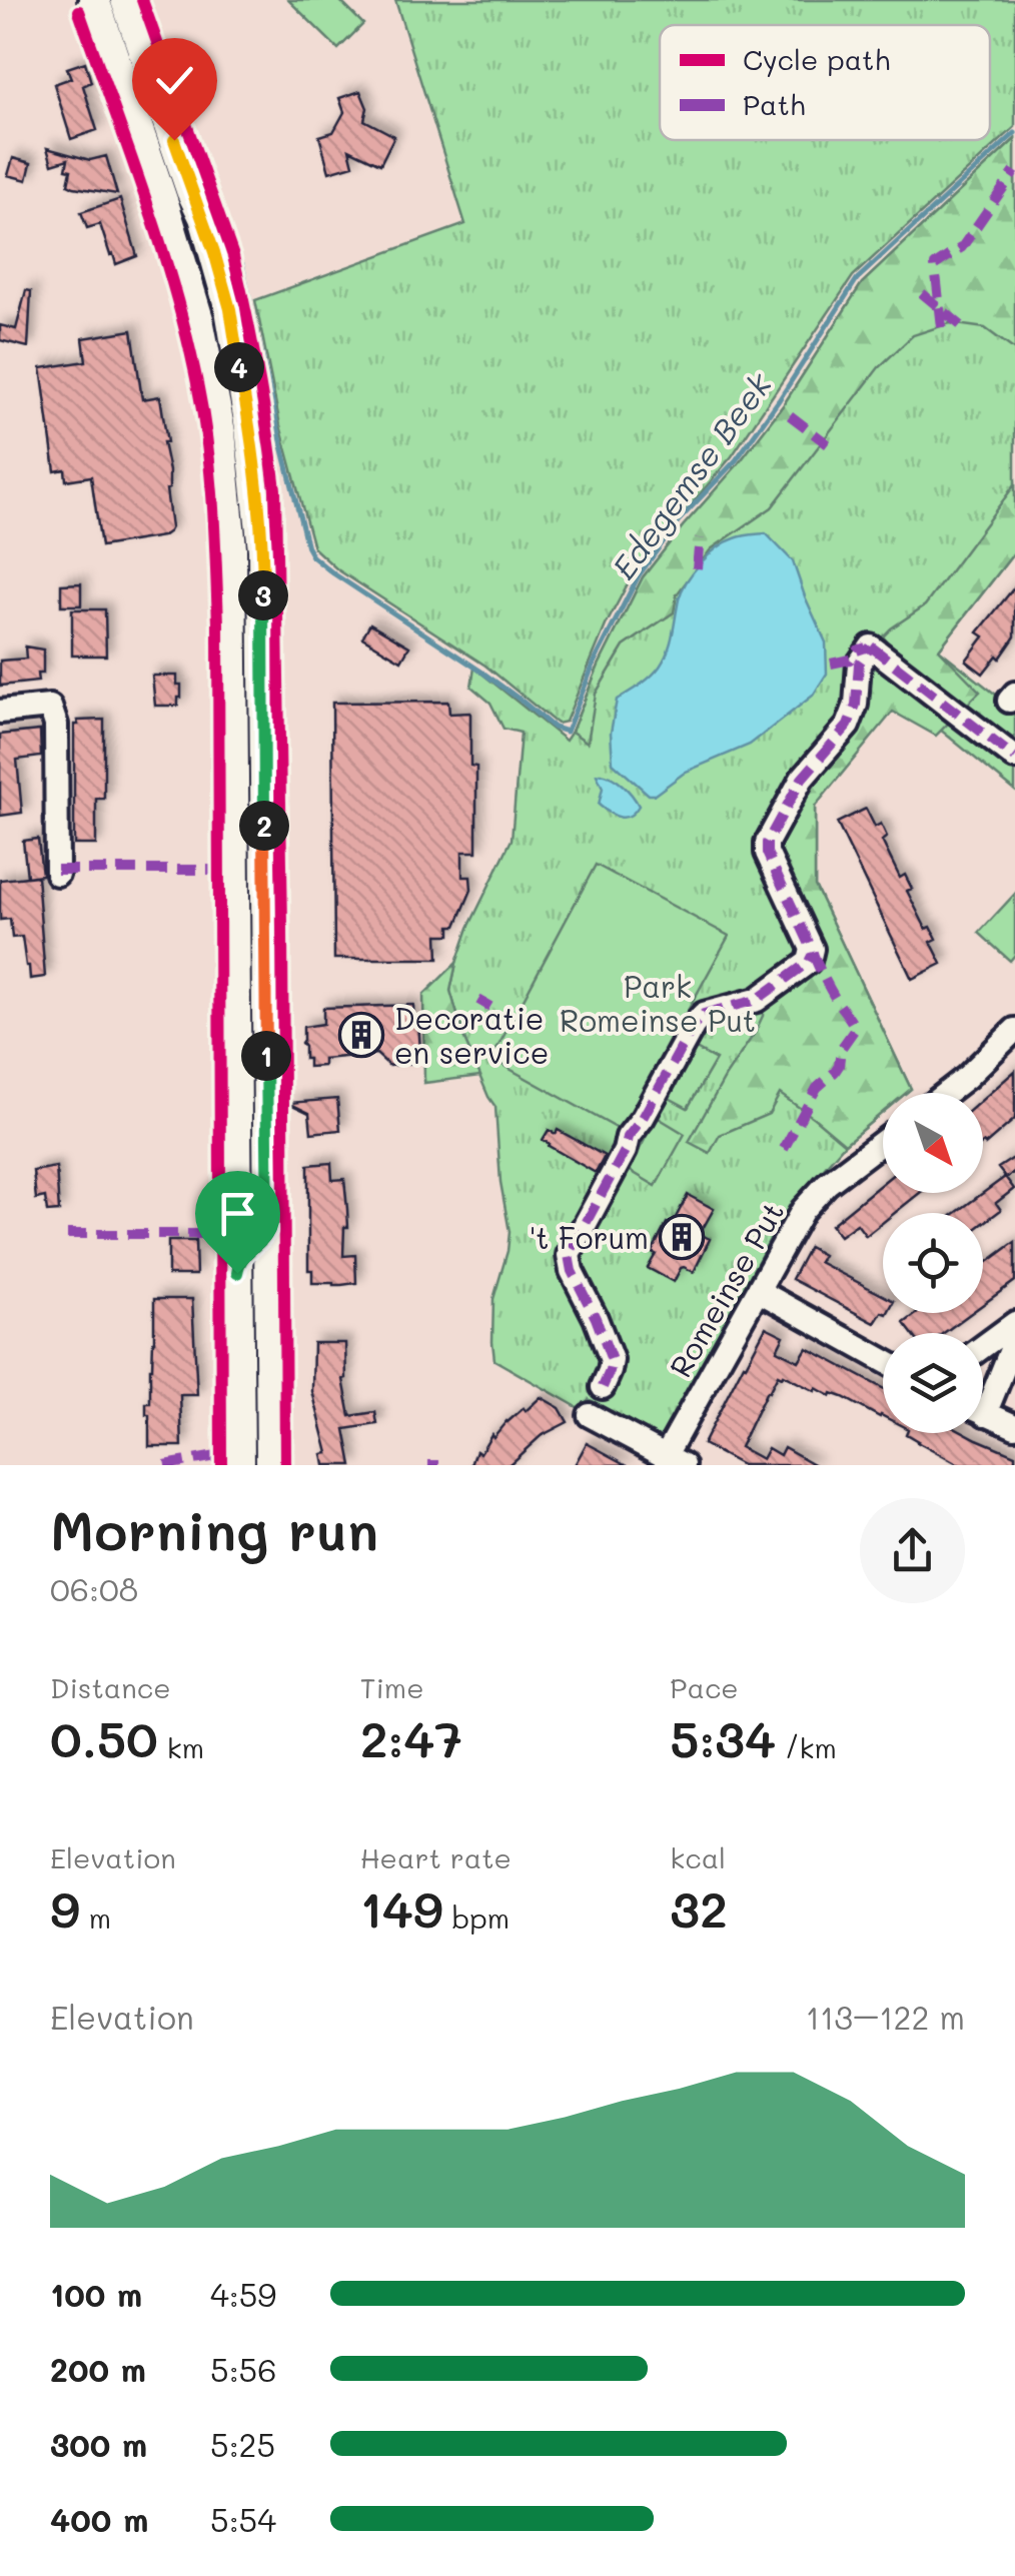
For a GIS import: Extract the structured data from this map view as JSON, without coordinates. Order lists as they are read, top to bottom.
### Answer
{
  "streets": {
    "street": ["Romeinse Put"]
  },
  "water": ["Edegemse Beek"],
  "parks": ["Park Romeinse Put"],
  "places": {
    "building": ["Decoratie en service", "'t Forum"]
  },
  "legend": ["Cycle path", "Path"],
  "north": "bottom right",
  "page": {
    "pins": [
      "4",
      "3",
      "2",
      "1"
    ],
    "heading": ["Morning run", "06:08"],
    "stats": [
      ["Distance", "0.50 km"],
      ["Time", "2:47"],
      ["Pace", "5:34 /km"],
      ["Elevation", "9 m"],
      ["Heart rate", "149 bpm"],
      ["kcal", "32"]
    ],
    "chart": ["Elevation", "113–122 m"],
    "list": [
      {
        "name": "100 m",
        "note": "4:59"
      },
      {
        "name": "200 m",
        "note": "5:56"
      },
      {
        "name": "300 m",
        "note": "5:25"
      },
      {
        "name": "400 m",
        "note": "5:54"
      }
    ]
  }
}
